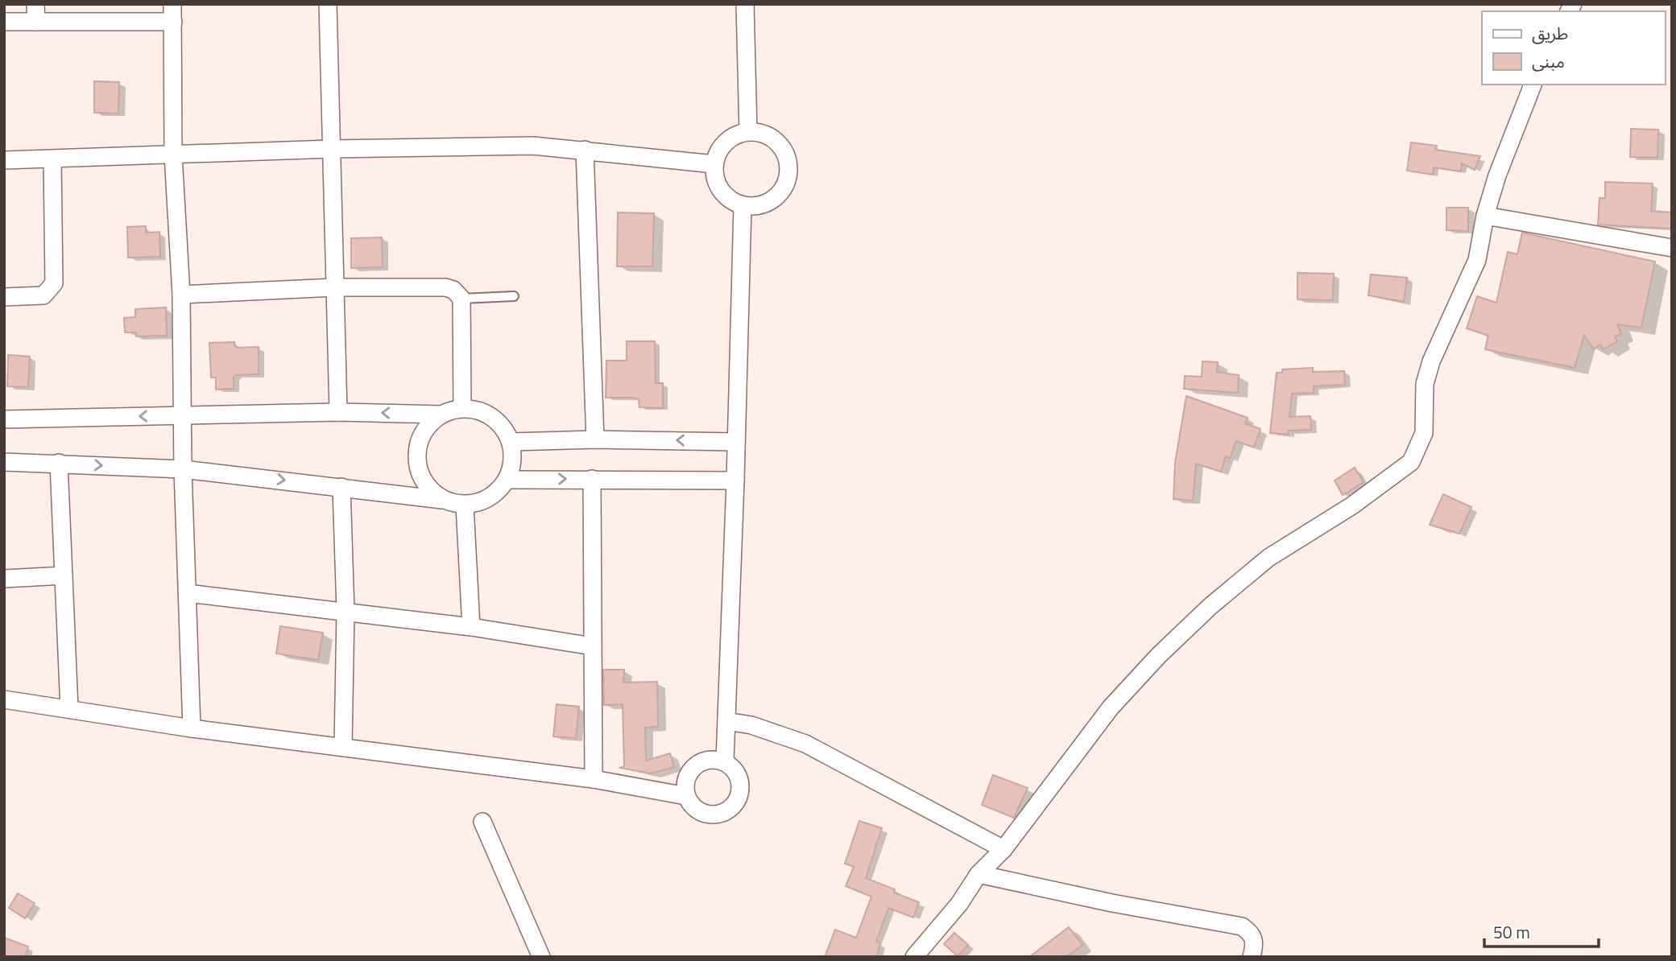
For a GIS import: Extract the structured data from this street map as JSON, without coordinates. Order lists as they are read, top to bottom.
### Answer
{
  "legend": ["طريق", "مبنى"],
  "scale_bar": "50 m"
}
